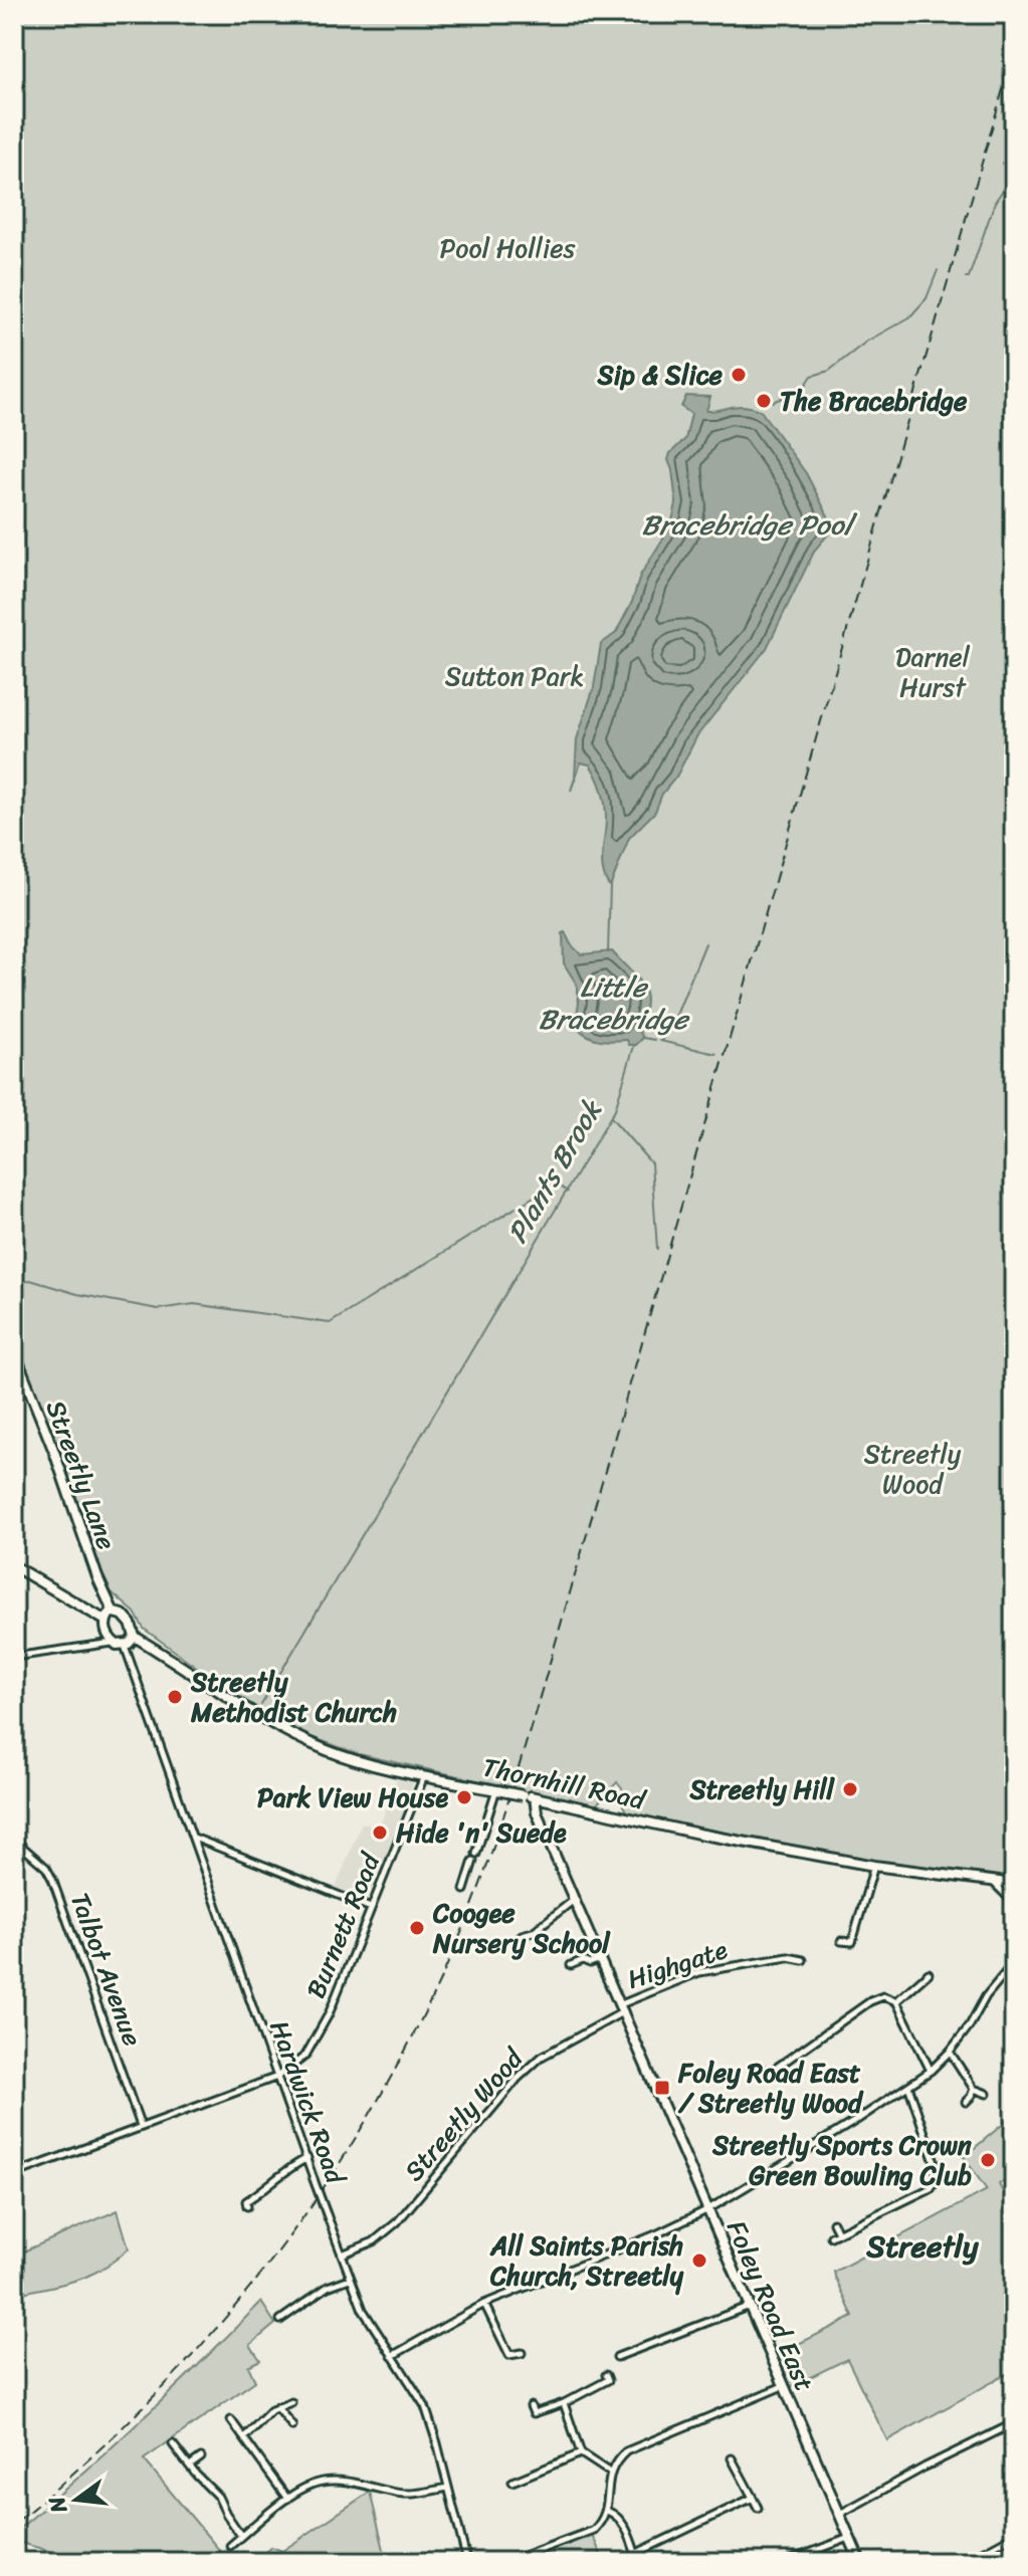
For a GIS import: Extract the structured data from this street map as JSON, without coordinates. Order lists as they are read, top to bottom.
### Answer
{
  "streets": {
    "main road": ["Streetly Lane", "Thornhill Road", "Foley Road East"],
    "street": [
      "Burnett Road",
      "Highgate",
      "Talbot Avenue",
      "Hardwick Road",
      "Streetly Wood"
    ]
  },
  "crossings": [
    ["Streetly Lane", "Thornhill Road"],
    ["Streetly Lane", "Hardwick Road"],
    ["Thornhill Road", "Burnett Road"],
    ["Thornhill Road", "Hardwick Road"],
    ["Thornhill Road", "Foley Road East"],
    ["Burnett Road", "Talbot Avenue"],
    ["Burnett Road", "Hardwick Road"],
    ["Highgate", "Streetly Wood"],
    ["Highgate", "Foley Road East"],
    ["Hardwick Road", "Streetly Wood"],
    ["Streetly Wood", "Foley Road East"]
  ],
  "districts": ["Streetly"],
  "water": ["Bracebridge Pool", "Little Bracebridge", "Plants Brook"],
  "parks": [
    "Pool Hollies",
    "Darnel Hurst",
    "Sutton Park",
    "Streetly Wood"
  ],
  "places": {
    "other": [
      "Sip & Slice",
      "The Bracebridge",
      "Streetly Methodist Church",
      "Streetly Hill",
      "Park View House",
      "Hide 'n' Suede",
      "Coogee Nursery School",
      "Streetly Sports Crown Green Bowling Club",
      "All Saints Parish Church, Streetly"
    ],
    "transit": ["Foley Road East / Streetly Wood"]
  },
  "north": "left"
}
